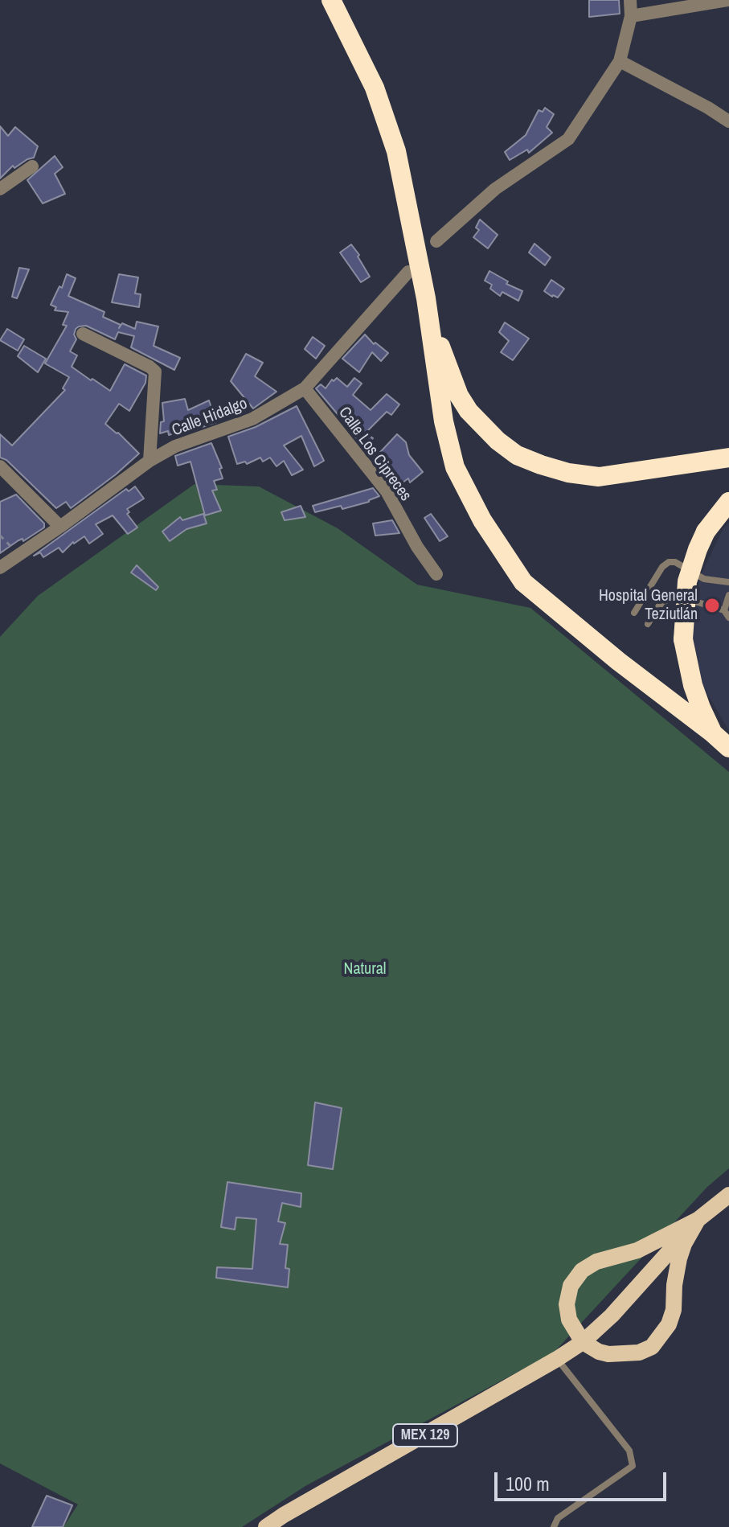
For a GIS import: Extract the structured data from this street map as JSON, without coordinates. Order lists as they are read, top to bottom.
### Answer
{
  "streets": {
    "main road": ["MEX 129"],
    "street": ["Calle Hidalgo", "Calle Los Cipreces"]
  },
  "crossings": [
    ["Calle Hidalgo", "Calle Los Cipreces"]
  ],
  "parks": ["Natural"],
  "places": ["Hospital General Teziutlán"],
  "scale_bar": "100 m"
}
